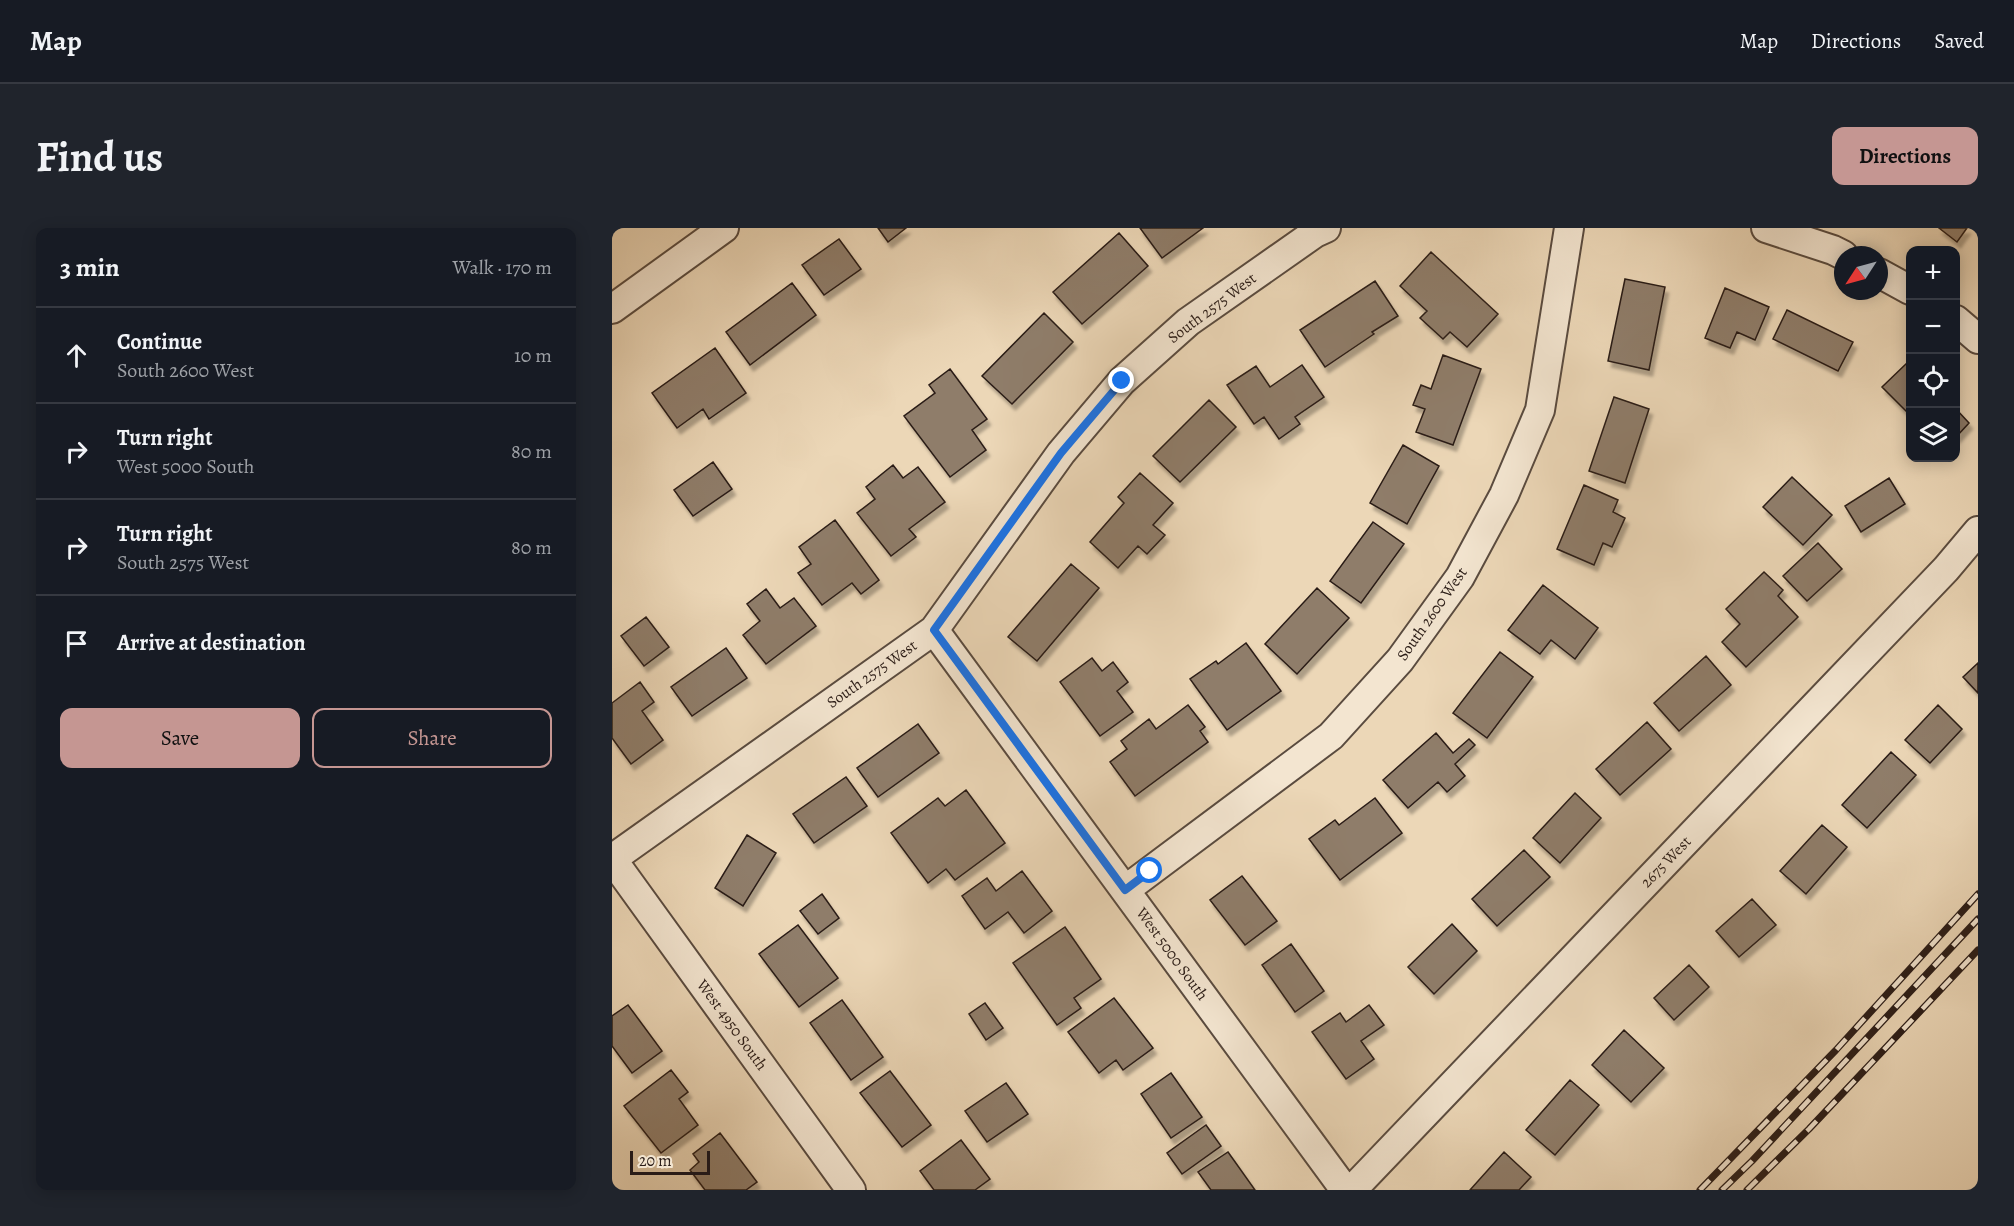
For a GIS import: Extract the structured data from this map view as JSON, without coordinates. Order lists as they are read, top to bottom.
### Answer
{
  "streets": {
    "street": [
      "South 2575 West",
      "South 2600 West",
      "2675 West",
      "West 5000 South",
      "West 4950 South"
    ]
  },
  "crossings": [
    ["South 2575 West", "West 5000 South"],
    ["South 2575 West", "West 4950 South"],
    ["South 2600 West", "West 5000 South"]
  ],
  "scale_bar": "20 m",
  "north": "bottom left",
  "page": {
    "header": "Map",
    "nav": ["Map", "Directions", "Saved"],
    "buttons": [
      "Directions",
      ["Save", "Share"]
    ],
    "title": "Find us",
    "heading": ["3 min", "Walk · 170 m"],
    "map_buttons": ["+", "−"],
    "list": [
      ["Continue", "South 2600 West", "10 m"],
      ["Turn right", "West 5000 South", "80 m"],
      ["Turn right", "South 2575 West", "80 m"],
      "Arrive at destination"
    ],
    "scale": "20 m"
  }
}
